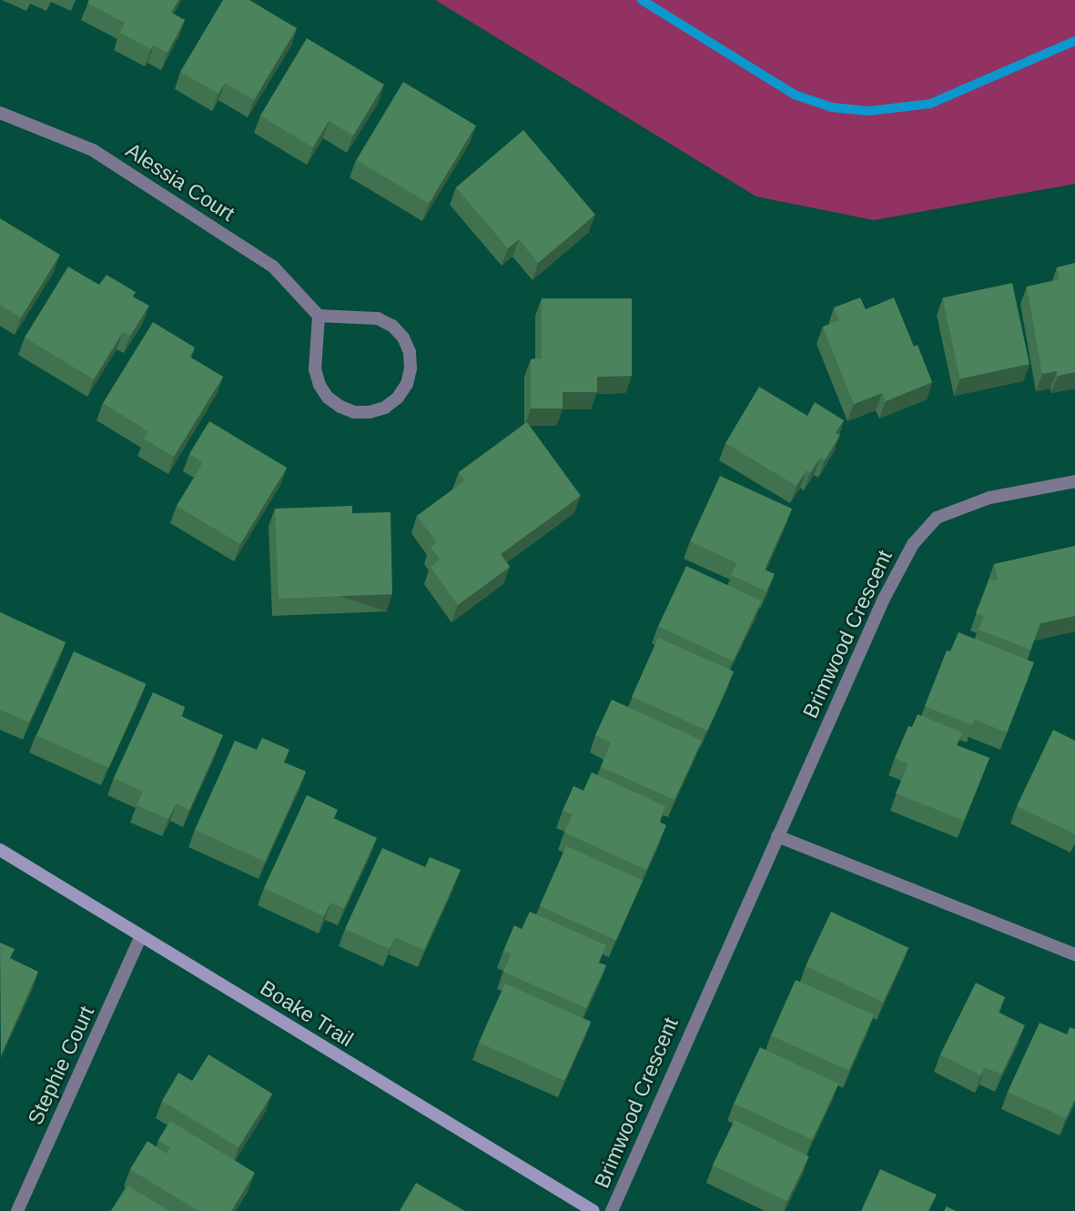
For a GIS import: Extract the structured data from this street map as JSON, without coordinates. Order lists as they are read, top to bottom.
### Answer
{
  "streets": {
    "street": [
      "Alessia Court",
      "Brimwood Crescent",
      "Boake Trail",
      "Stephie Court"
    ]
  },
  "crossings": [
    ["Boake Trail", "Stephie Court"]
  ]
}
